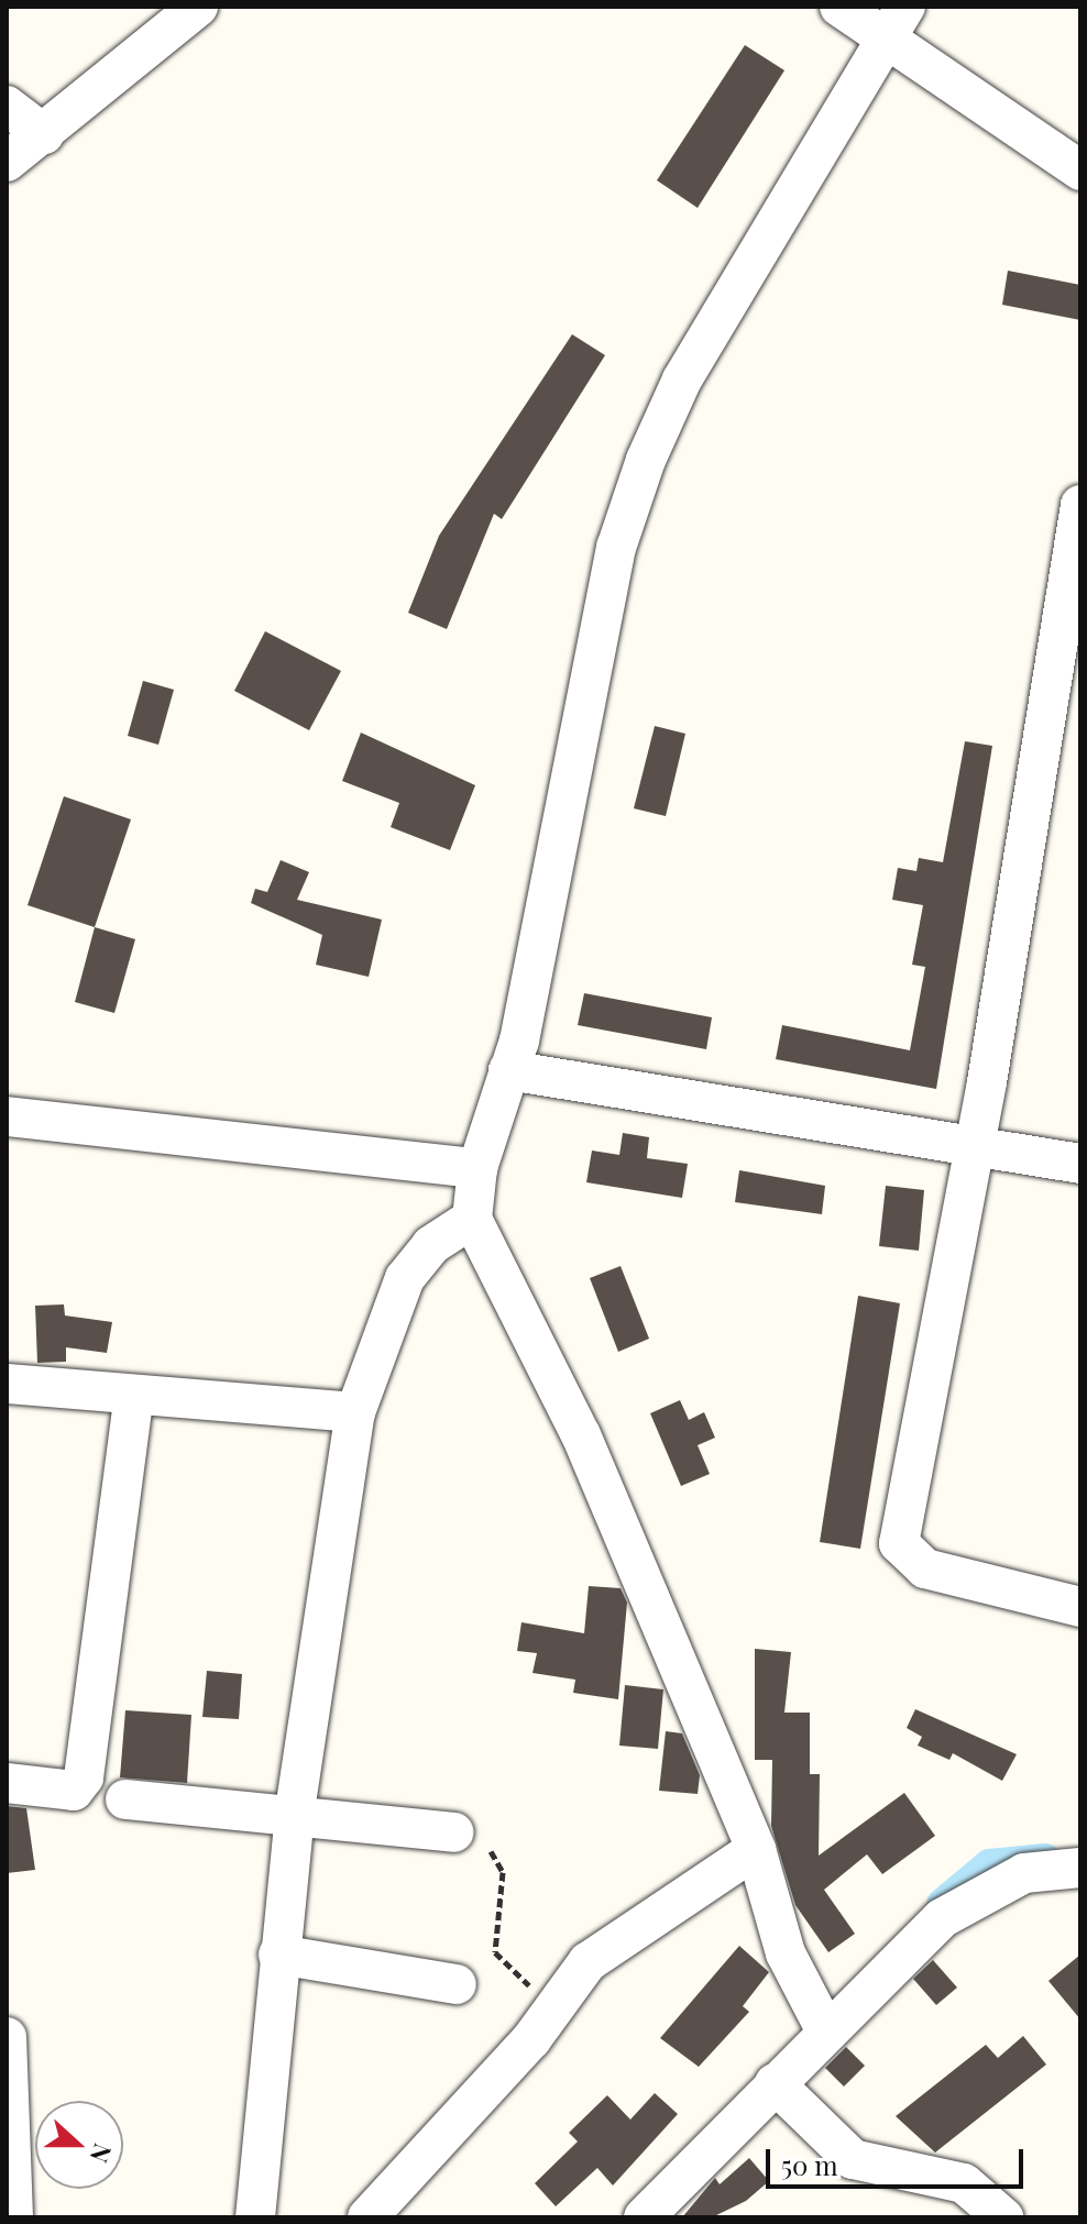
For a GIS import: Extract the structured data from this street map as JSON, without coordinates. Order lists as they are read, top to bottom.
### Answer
{
  "scale_bar": "50 m",
  "north": "right"
}
